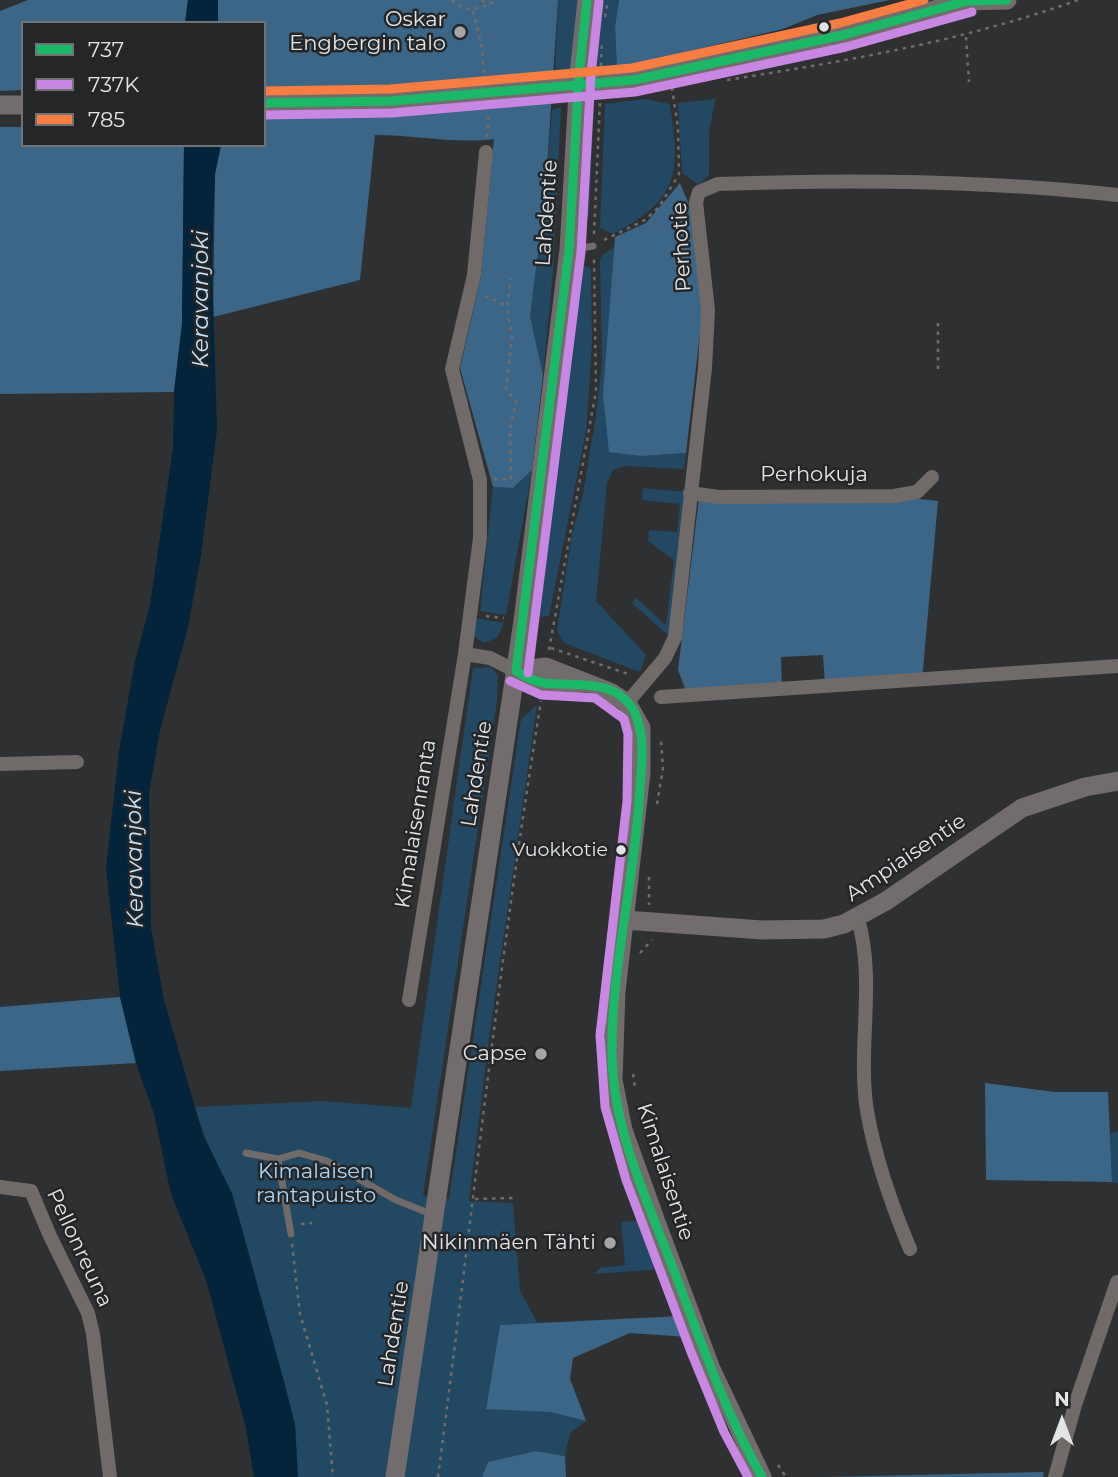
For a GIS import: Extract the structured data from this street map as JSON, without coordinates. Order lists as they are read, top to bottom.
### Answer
{
  "streets": {
    "main road": ["Lahdentie", "Ampiaisentie", "Kimalaisentie"],
    "street": [
      "Perhotie",
      "Perhokuja",
      "Kimalaisenranta",
      "Pellonreuna"
    ]
  },
  "crossings": [
    ["Perhotie", "Perhokuja"],
    ["Perhotie", "Kimalaisentie"],
    ["Ampiaisentie", "Kimalaisentie"]
  ],
  "water": ["Keravanjoki"],
  "parks": ["Kimalaisen rantapuisto"],
  "places": [
    "Oskar Engbergin talo",
    "Vuokkotie",
    "Capse",
    "Nikinmäen Tähti"
  ],
  "lines": ["transit line 737", "transit line 785", "transit line 737K"],
  "legend": ["737", "737K", "785"],
  "north": "top"
}
